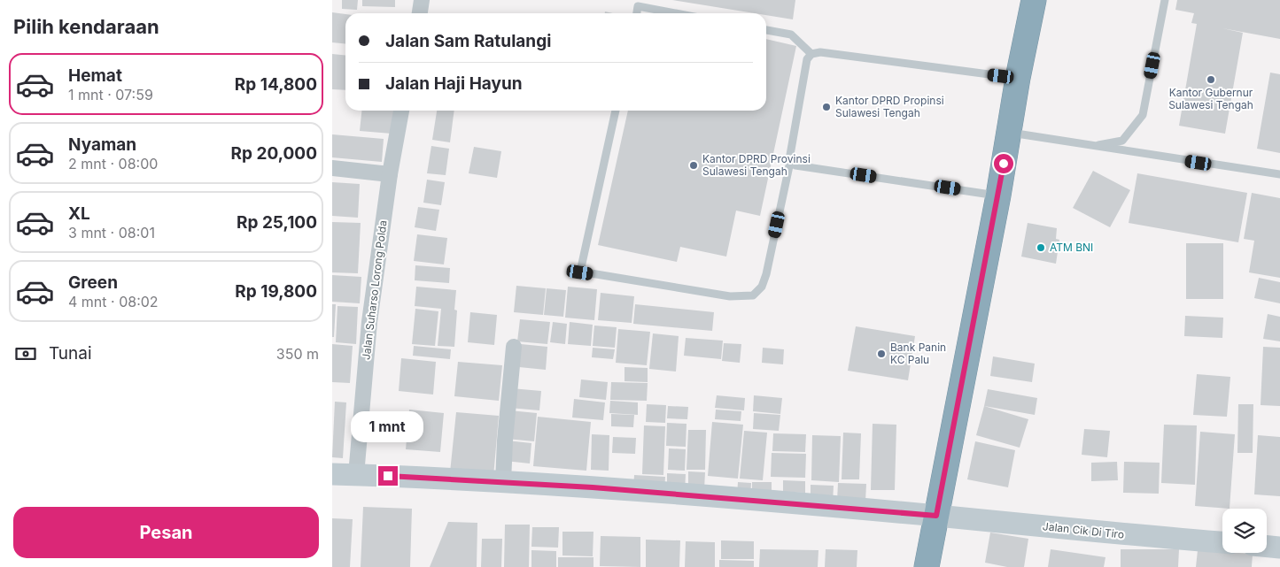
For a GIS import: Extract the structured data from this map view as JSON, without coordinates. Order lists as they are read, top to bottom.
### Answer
{
  "streets": {
    "street": ["Jalan Suharso Lorong Polda", "Jalan Cik Di Tiro"]
  },
  "crossings": [
    ["Jalan Suharso Lorong Polda", "Jalan Cik Di Tiro"]
  ],
  "places": [
    "Kantor Gubernur Sulawesi Tengah",
    "Kantor DPRD Propinsi Sulawesi Tengah",
    "Kantor DPRD Provinsi Sulawesi Tengah",
    "ATM BNI",
    "Bank Panin KC Palu"
  ],
  "page": {
    "heading": "Pilih kendaraan",
    "banner": ["Jalan Sam Ratulangi", "Jalan Haji Hayun"],
    "list": [
      {
        "name": "Hemat",
        "note": "1 mnt · 07:59",
        "value": "Rp 14,800"
      },
      {
        "name": "Nyaman",
        "note": "2 mnt · 08:00",
        "value": "Rp 20,000"
      },
      {
        "name": "XL",
        "note": "3 mnt · 08:01",
        "value": "Rp 25,100"
      },
      {
        "name": "Green",
        "note": "4 mnt · 08:02",
        "value": "Rp 19,800"
      }
    ],
    "pay": ["Tunai", "350 m"],
    "bubble": "1 mnt",
    "buttons": "Pesan"
  }
}
